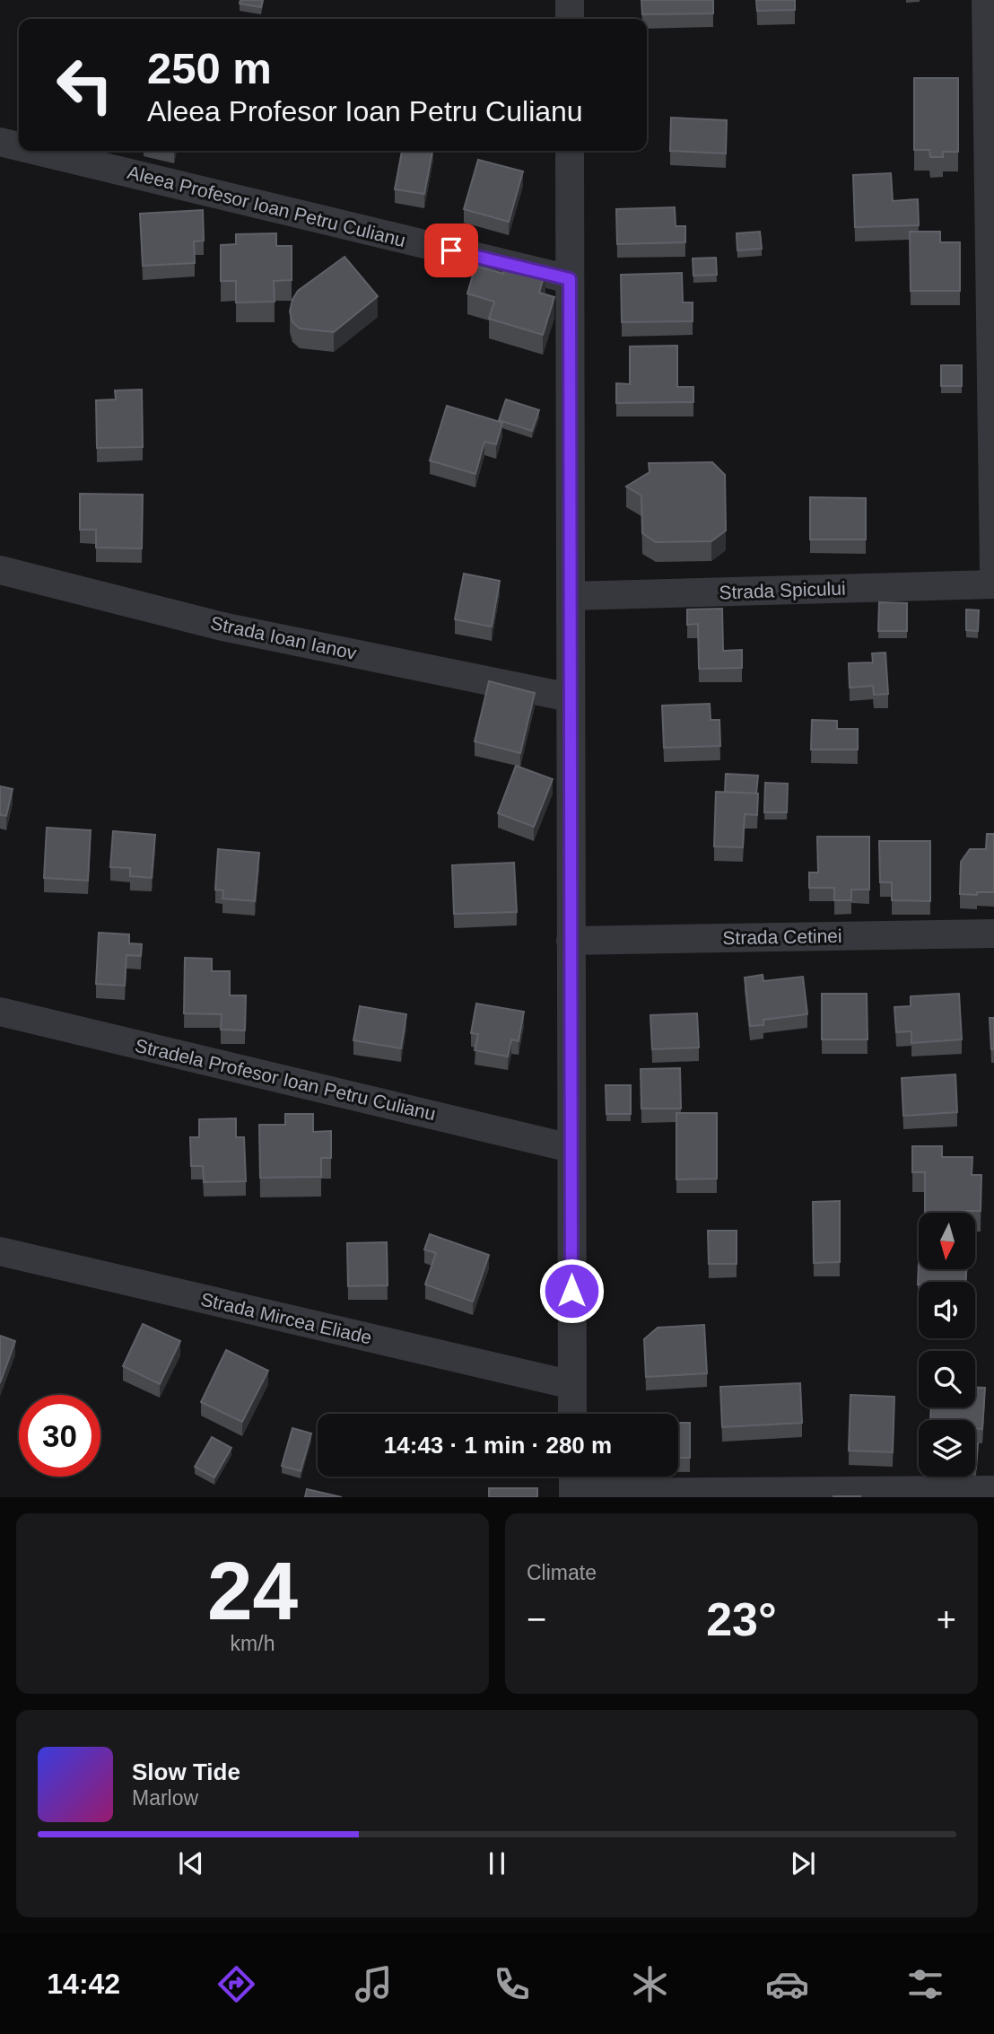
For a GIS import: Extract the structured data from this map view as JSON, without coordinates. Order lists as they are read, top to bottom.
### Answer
{
  "streets": {
    "street": [
      "Aleea Profesor Ioan Petru Culianu",
      "Strada Spicului",
      "Strada Ioan Ianov",
      "Strada Cetinei",
      "Stradela Profesor Ioan Petru Culianu",
      "Strada Mircea Eliade"
    ]
  },
  "north": "bottom",
  "page": {
    "turn": ["250 m", "Aleea Profesor Ioan Petru Culianu"],
    "limit": "30",
    "trip": "14:43 · 1 min · 280 m",
    "tile": [
      ["24", "km/h"],
      "Climate"
    ],
    "heat": ["−", "23°", "+"],
    "song": ["Slow Tide", "Marlow"],
    "tabs": "14:42"
  }
}
